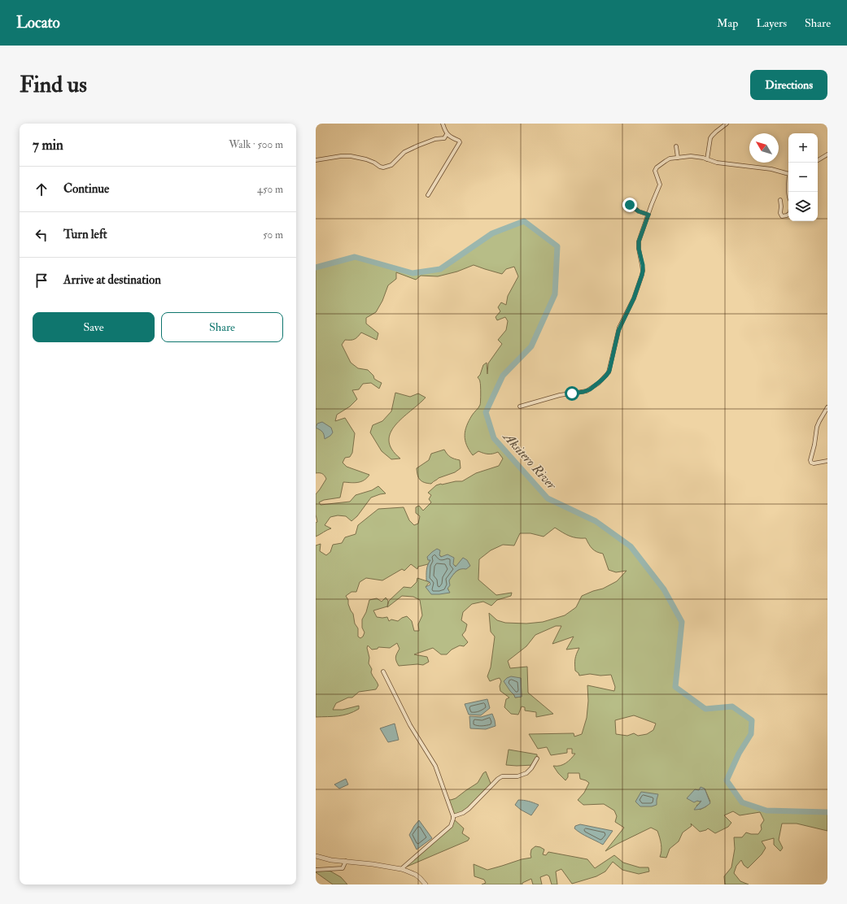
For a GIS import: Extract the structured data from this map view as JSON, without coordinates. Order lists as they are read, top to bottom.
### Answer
{
  "water": ["Aksitero River"],
  "north": "top left",
  "page": {
    "header": "Locato",
    "nav": ["Map", "Layers", "Share"],
    "buttons": [
      "Directions",
      ["Save", "Share"]
    ],
    "title": "Find us",
    "heading": ["7 min", "Walk · 500 m"],
    "map_buttons": ["+", "−"],
    "list": [
      ["Continue", "450 m"],
      ["Turn left", "50 m"],
      "Arrive at destination"
    ]
  }
}
